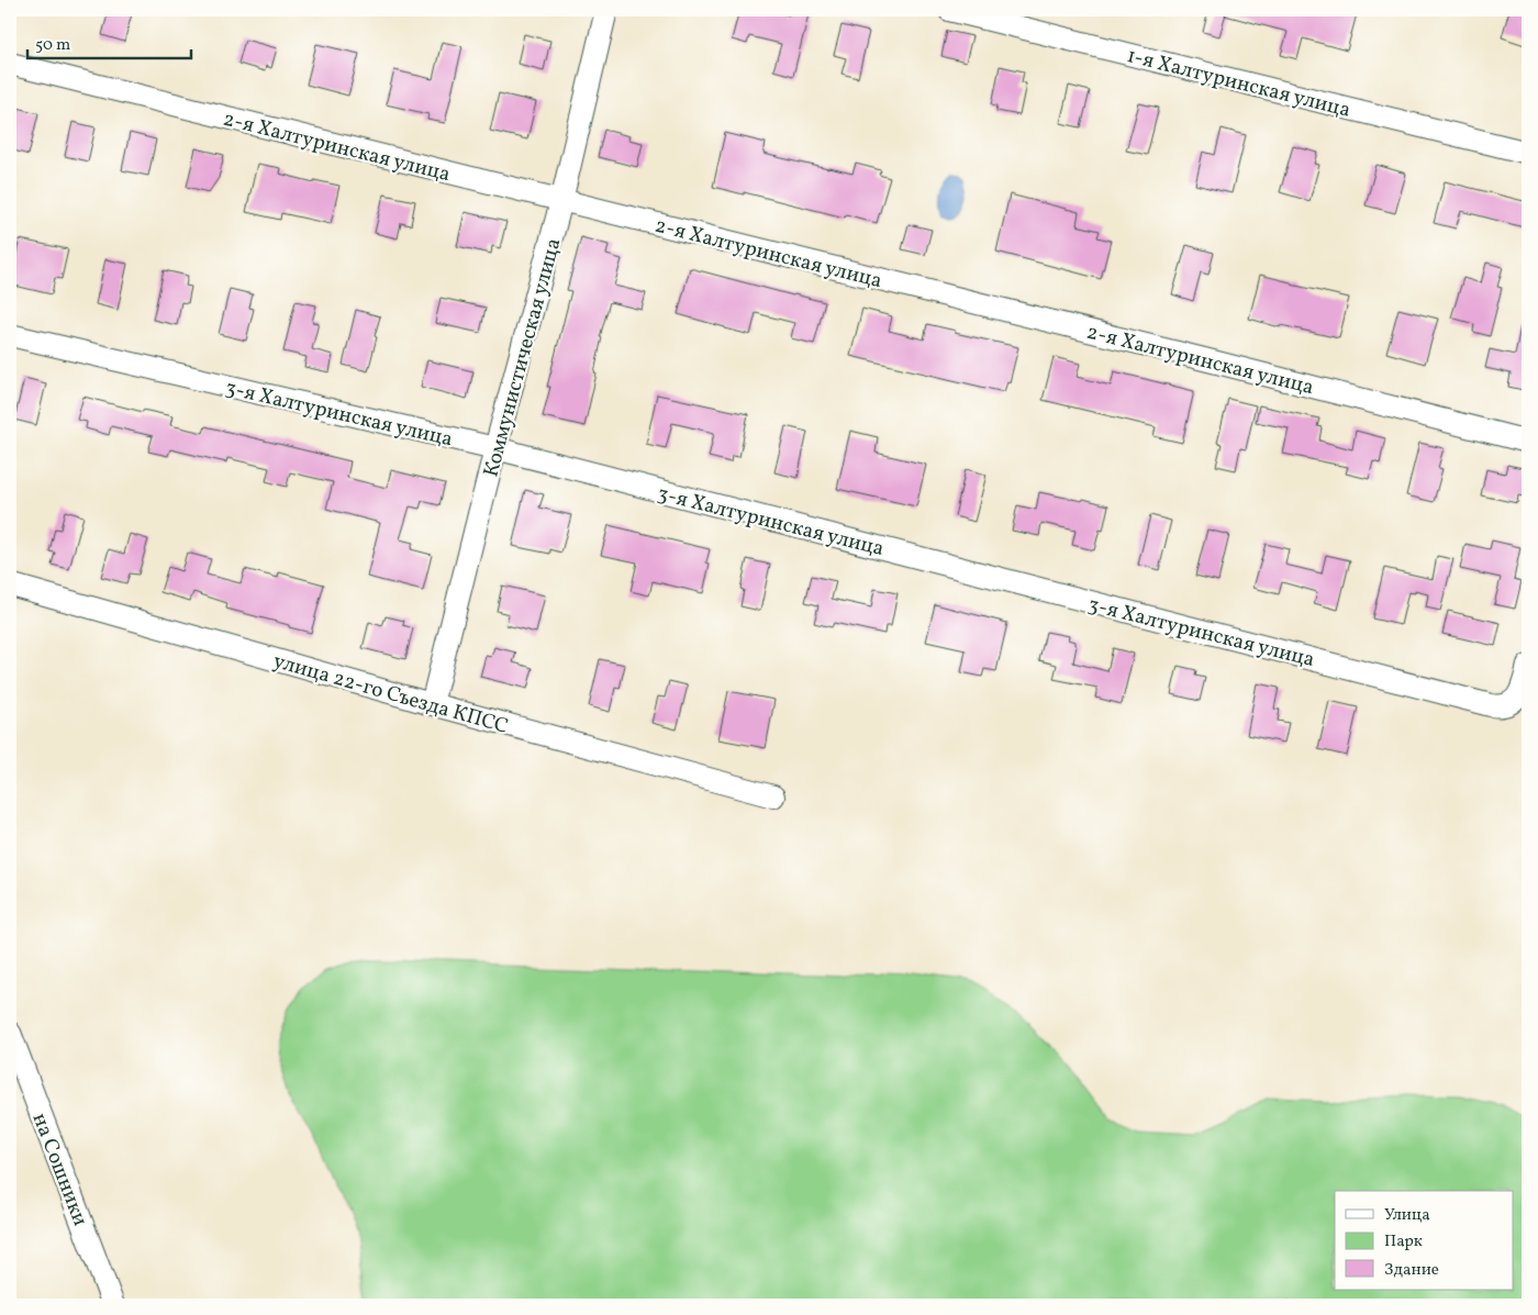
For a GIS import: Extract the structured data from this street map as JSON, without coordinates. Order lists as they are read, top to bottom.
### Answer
{
  "streets": {
    "street": [
      "1-я Халтуринская улица",
      "2-я Халтуринская улица",
      "Коммунистическая улица",
      "3-я Халтуринская улица",
      "улица 22-го Съезда КПСС",
      "на Сошники"
    ]
  },
  "crossings": [
    ["2-я Халтуринская улица", "Коммунистическая улица"],
    ["Коммунистическая улица", "3-я Халтуринская улица"],
    ["Коммунистическая улица", "улица 22-го Съезда КПСС"]
  ],
  "legend": ["Улица", "Парк", "Здание"],
  "scale_bar": "50 m"
}
